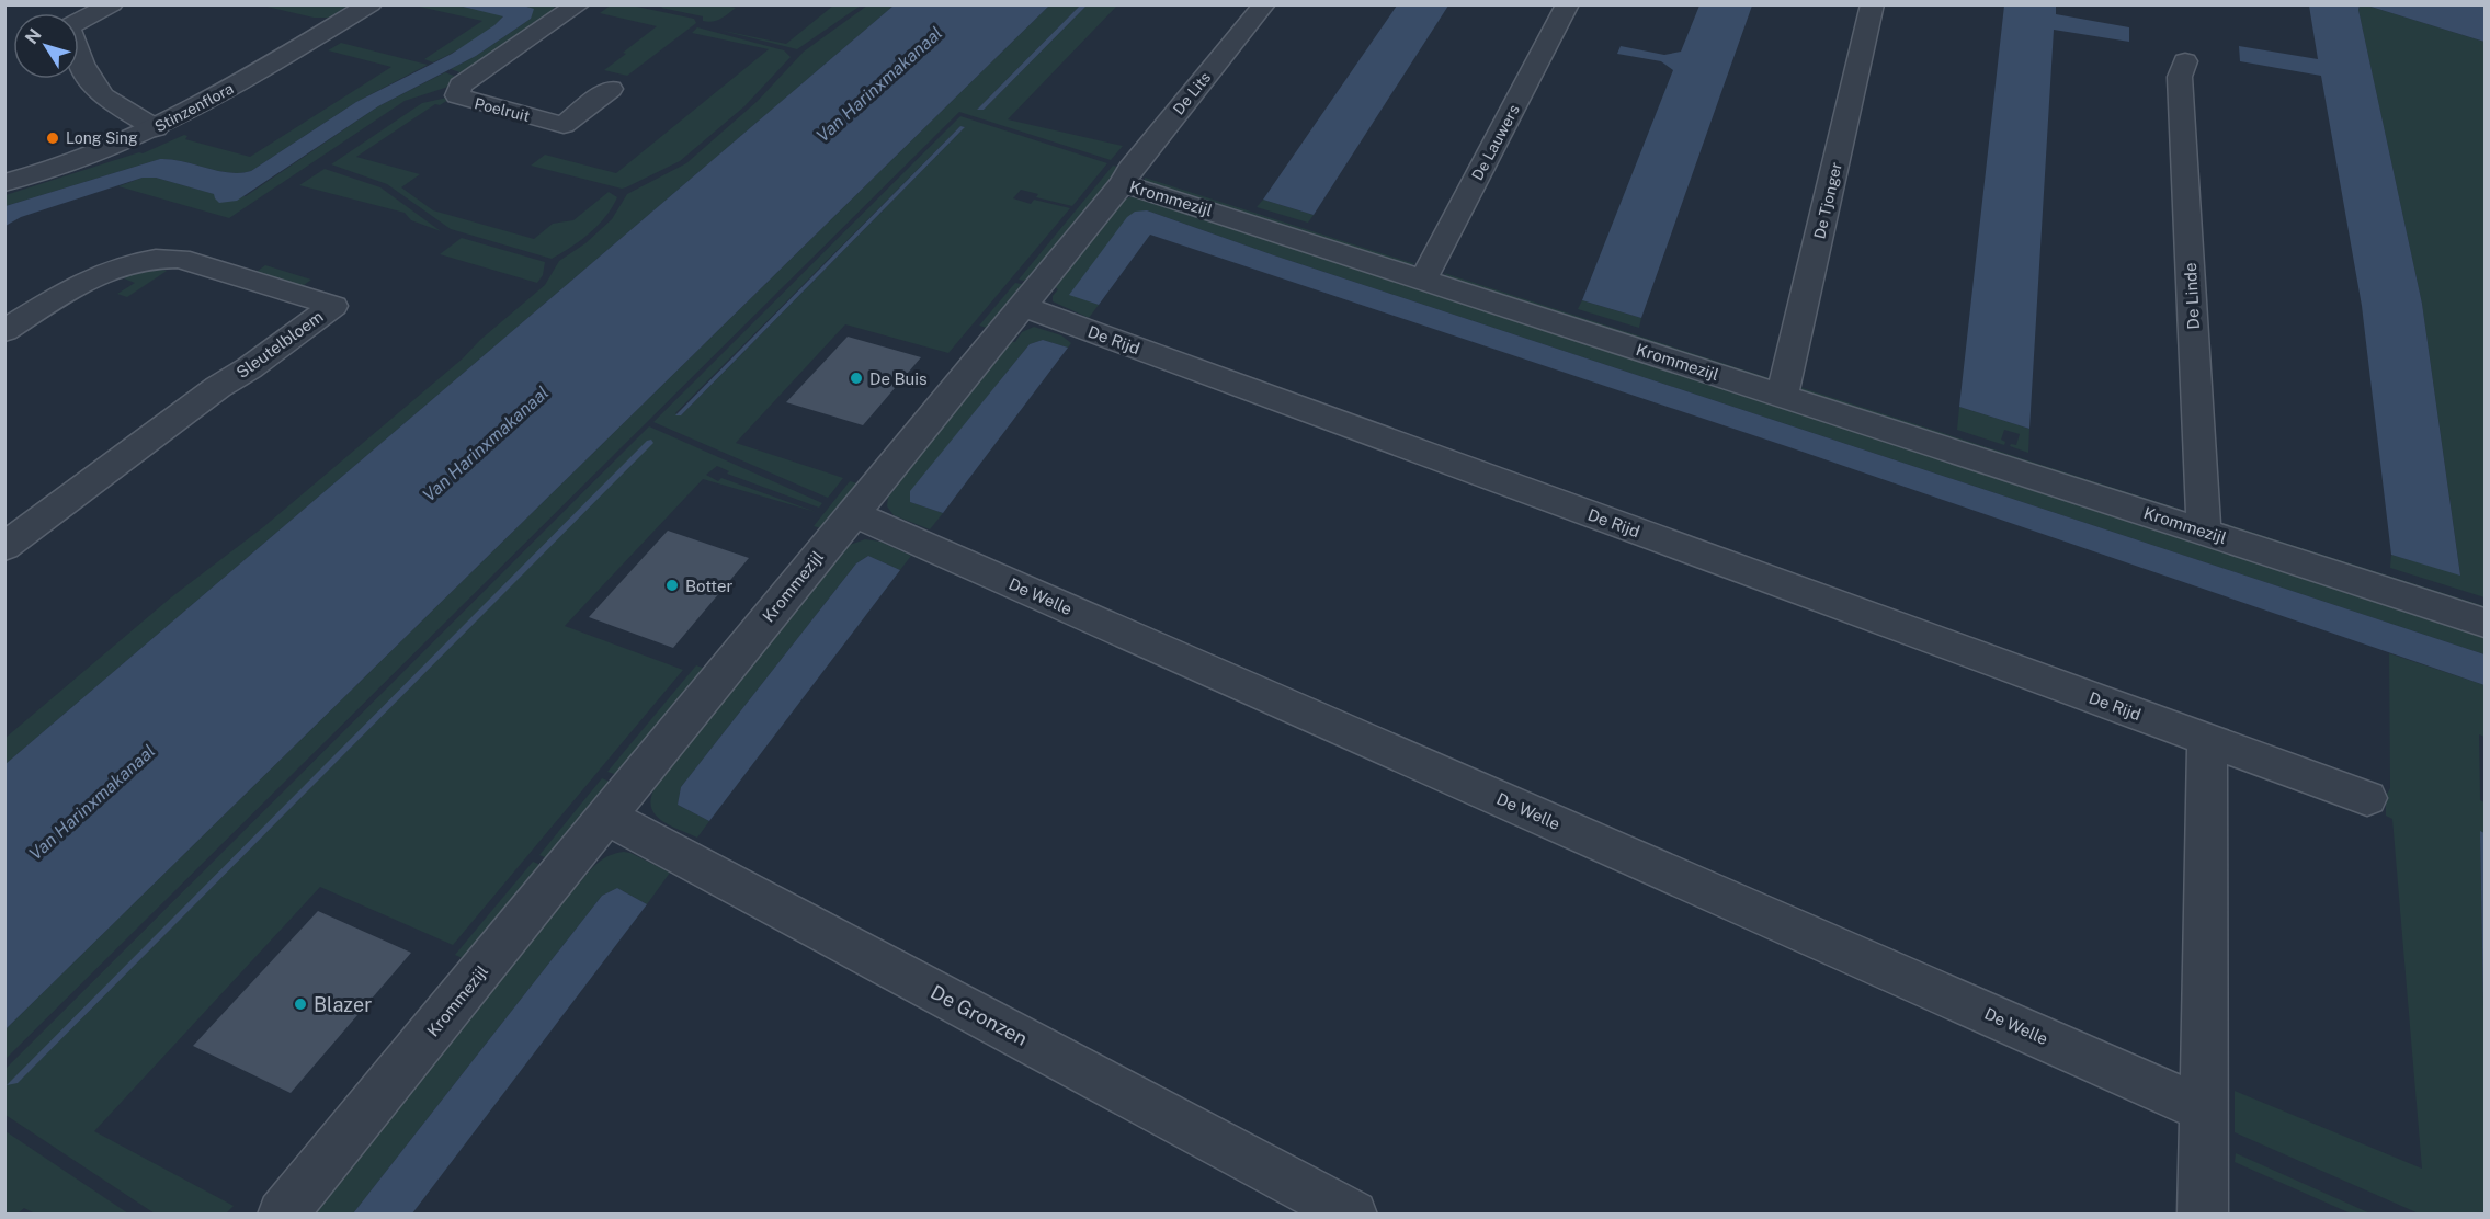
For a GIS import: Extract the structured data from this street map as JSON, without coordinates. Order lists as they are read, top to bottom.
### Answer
{
  "streets": {
    "street": [
      "De Lits",
      "Stinzenflora",
      "Poelruit",
      "De Lauwers",
      "Krommezijl",
      "De Tjonger",
      "De Linde",
      "De Rijd",
      "Sleutelbloem",
      "De Welle",
      "De Gronzen"
    ]
  },
  "crossings": [
    ["De Lits", "Krommezijl"],
    ["De Lauwers", "Krommezijl"],
    ["Krommezijl", "De Tjonger"],
    ["Krommezijl", "De Linde"],
    ["Krommezijl", "De Rijd"],
    ["Krommezijl", "De Welle"],
    ["Krommezijl", "De Gronzen"]
  ],
  "water": ["Van Harinxmakanaal"],
  "places": [
    "Long Sing",
    "De Buis",
    "Botter",
    "Blazer"
  ],
  "north": "top left"
}
